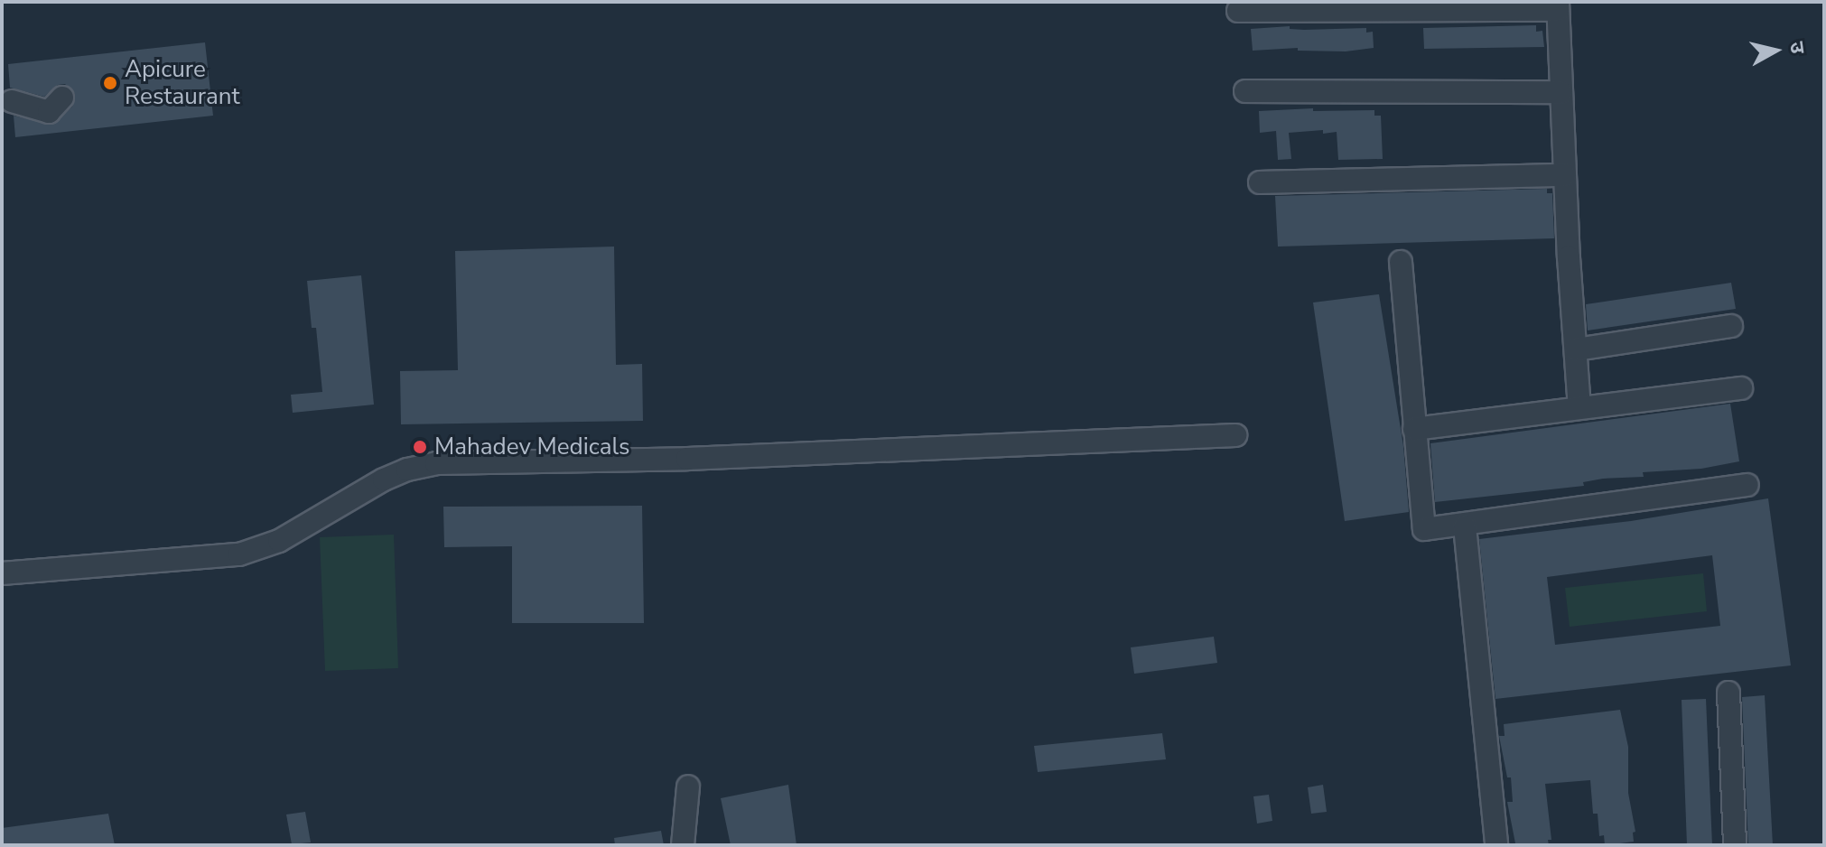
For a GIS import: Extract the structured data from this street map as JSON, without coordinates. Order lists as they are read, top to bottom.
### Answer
{
  "places": ["Apicure Restaurant", "Mahadev Medicals"],
  "north": "right"
}
